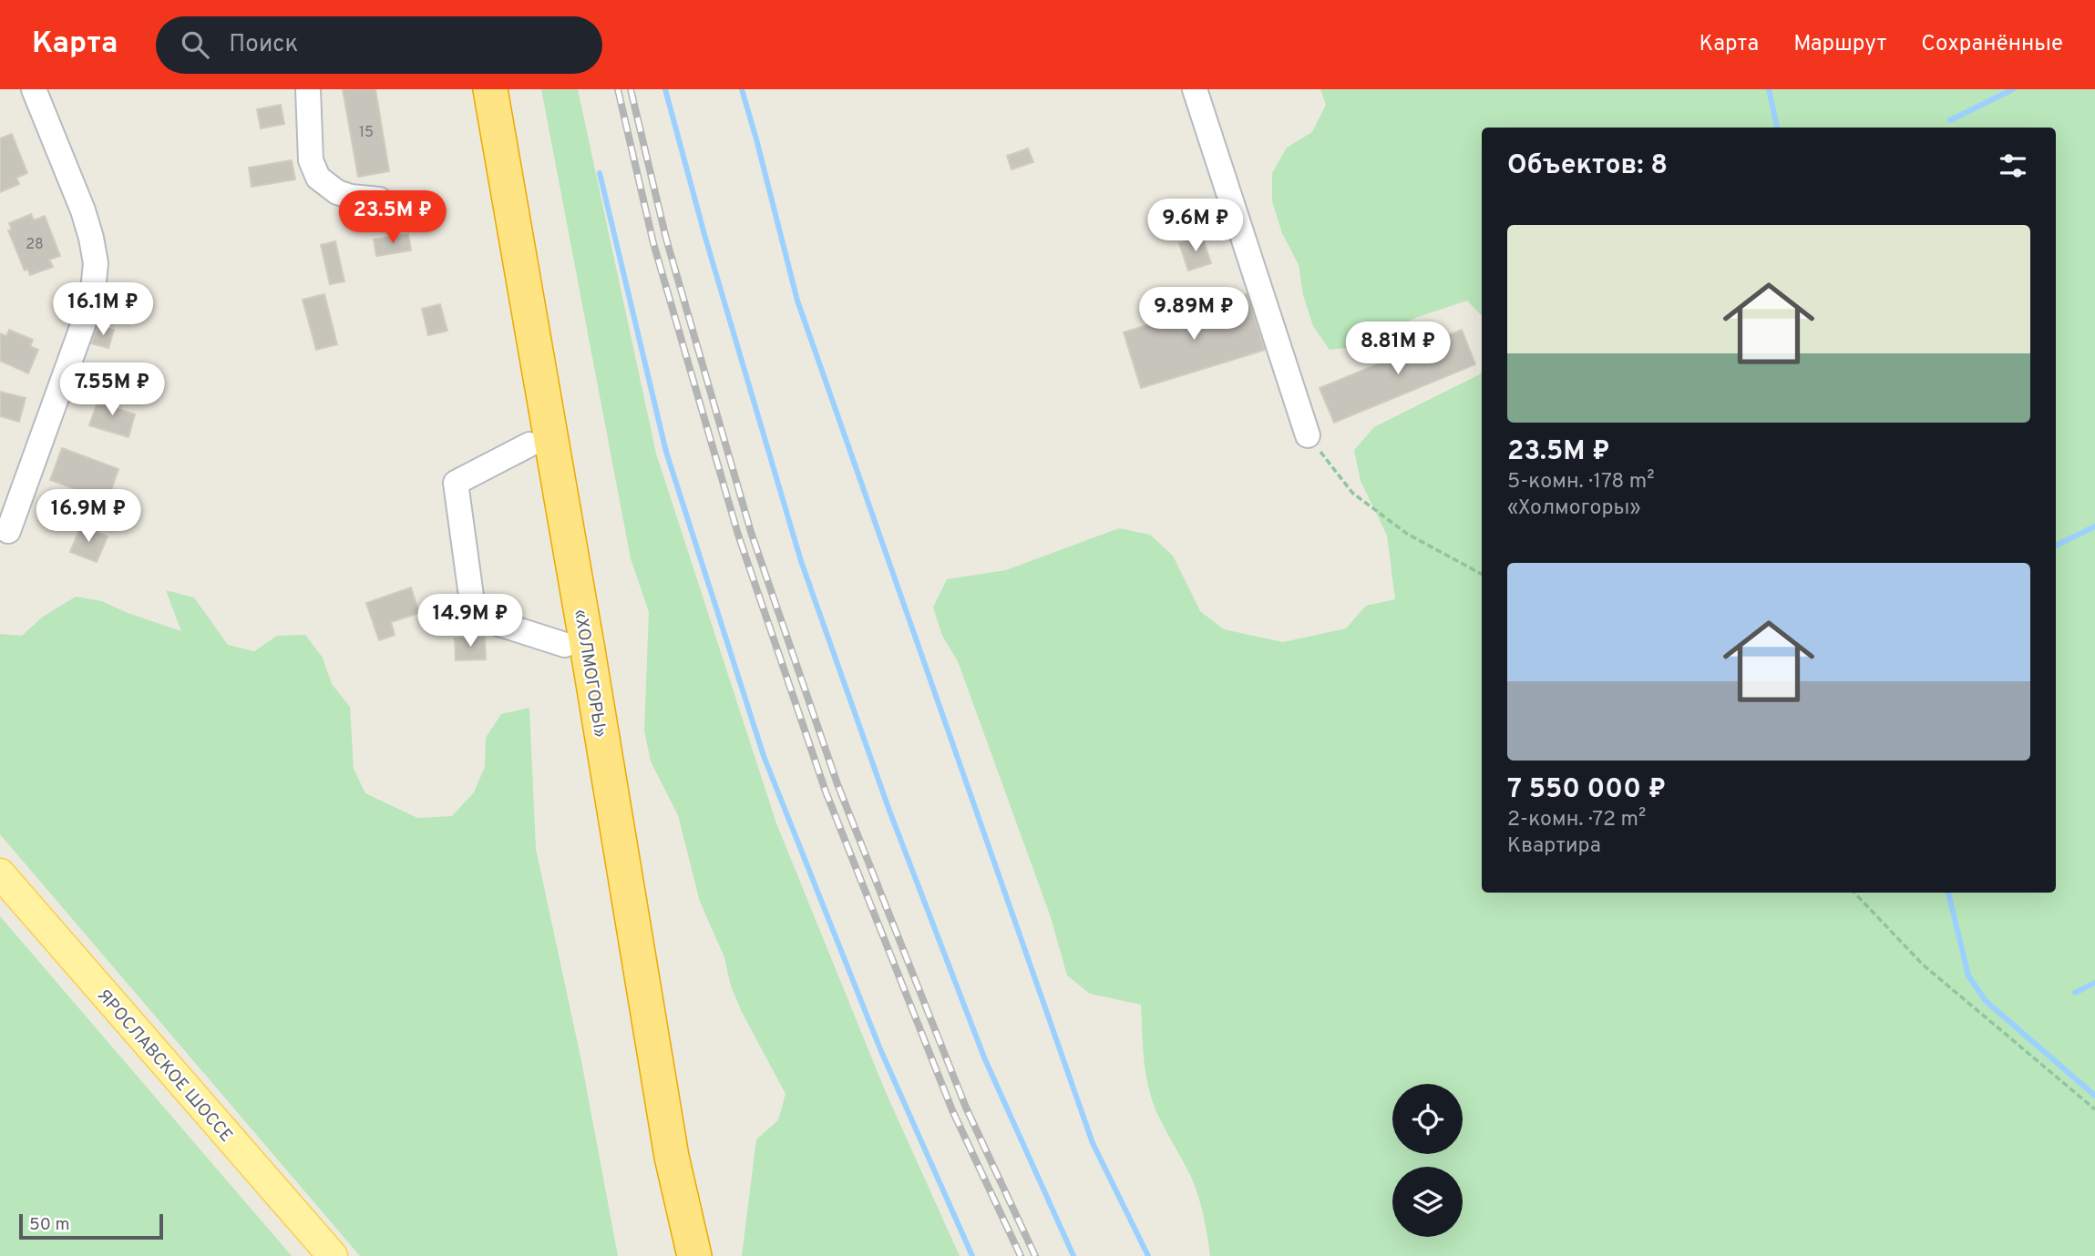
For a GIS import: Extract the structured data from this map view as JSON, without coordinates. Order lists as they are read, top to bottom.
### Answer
{
  "streets": {
    "highway": ["«ХОЛМОГОРЫ»"],
    "main road": ["ЯРОСЛАВСКОЕ ШОССЕ"]
  },
  "house_numbers": ["15", "28"],
  "scale_bar": "50 m",
  "page": {
    "header": "Карта",
    "search": "Поиск",
    "nav": ["Карта", "Маршрут", "Сохранённые"],
    "heading": "Объектов: 8",
    "price": [
      "23.5M ₽",
      "9.6M ₽",
      "16.1M ₽",
      "9.89M ₽",
      "8.81M ₽",
      "7.55M ₽",
      "16.9M ₽",
      "14.9M ₽"
    ],
    "list": [
      {
        "name": "23.5M ₽",
        "note": "5-комн. · 178 m² · «Холмогоры»"
      },
      {
        "name": "7 550 000 ₽",
        "note": "2-комн. · 72 m² · Квартира"
      }
    ],
    "scale": "50 m"
  }
}
